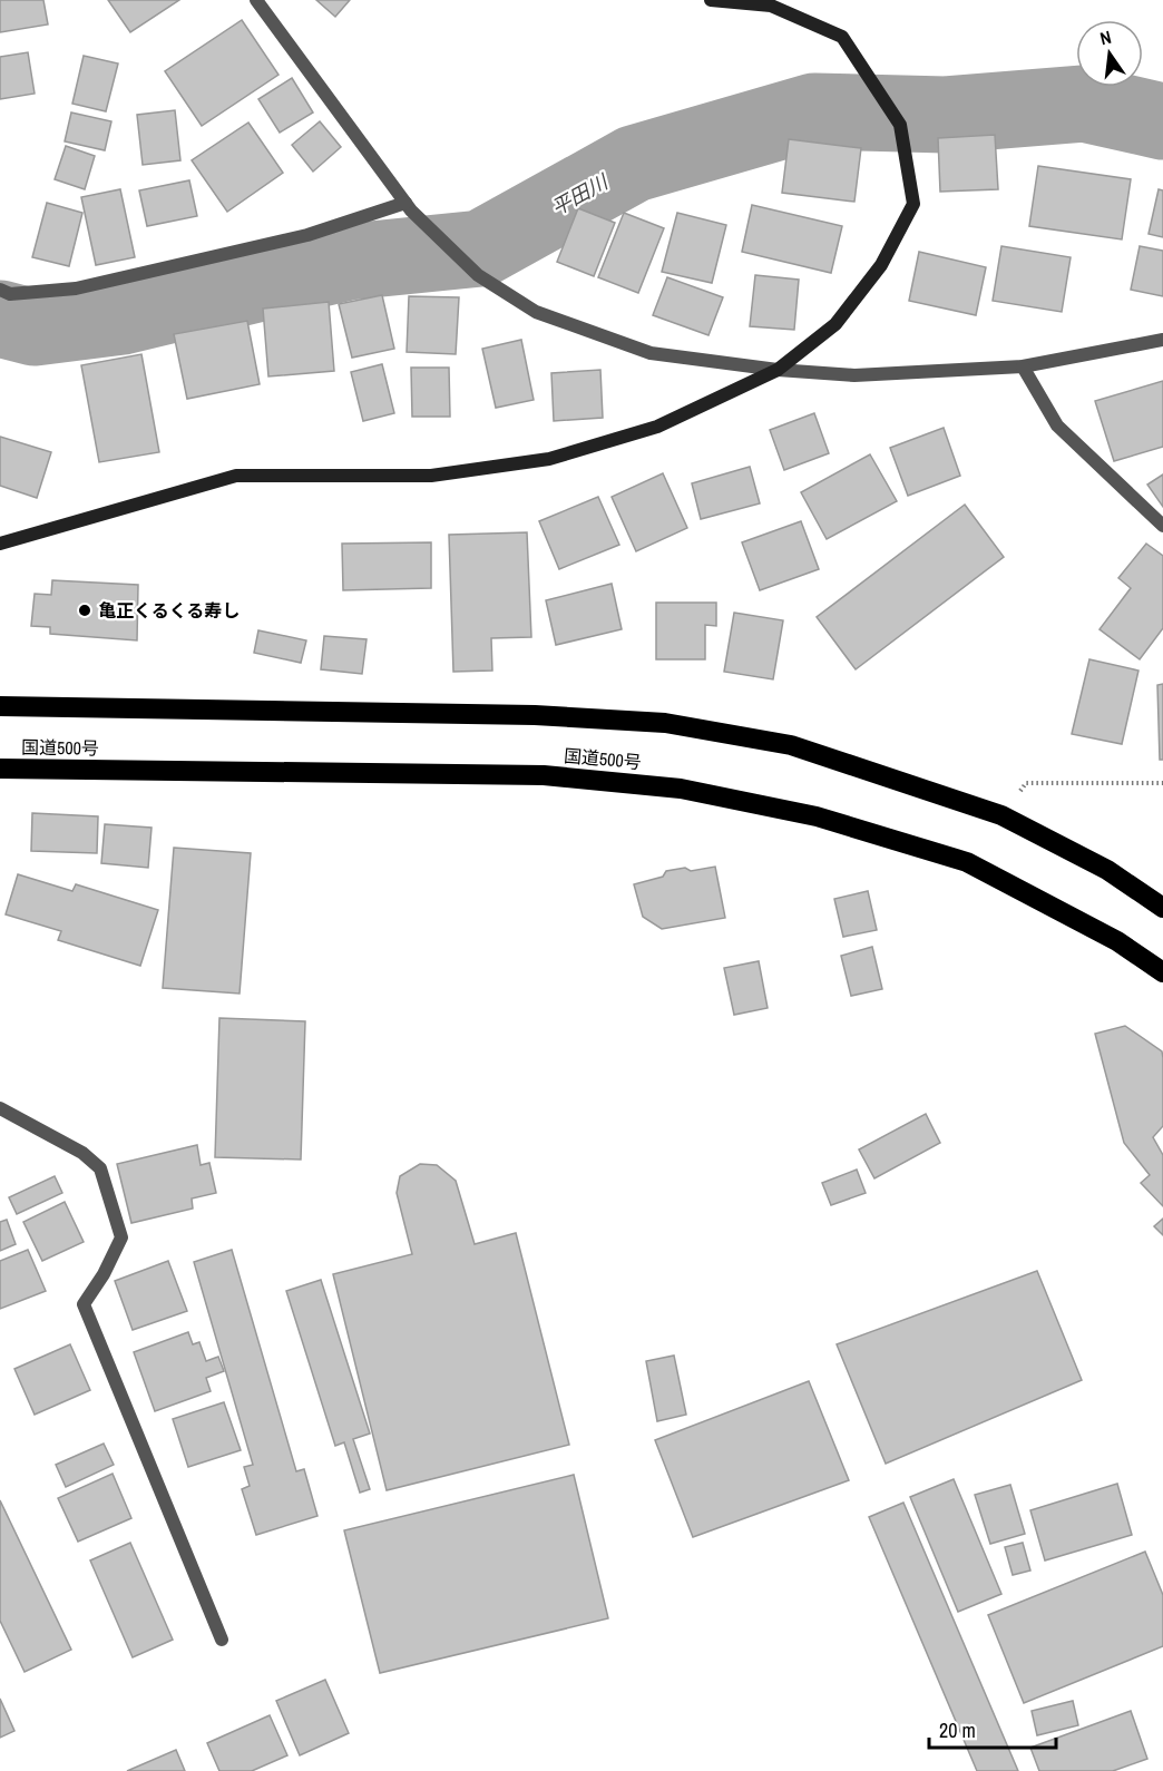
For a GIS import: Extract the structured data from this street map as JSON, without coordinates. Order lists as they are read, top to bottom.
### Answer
{
  "streets": {
    "highway": ["国道500号"]
  },
  "water": ["平田川"],
  "places": ["亀正くるくる寿し"],
  "scale_bar": "20 m",
  "north": "top"
}
